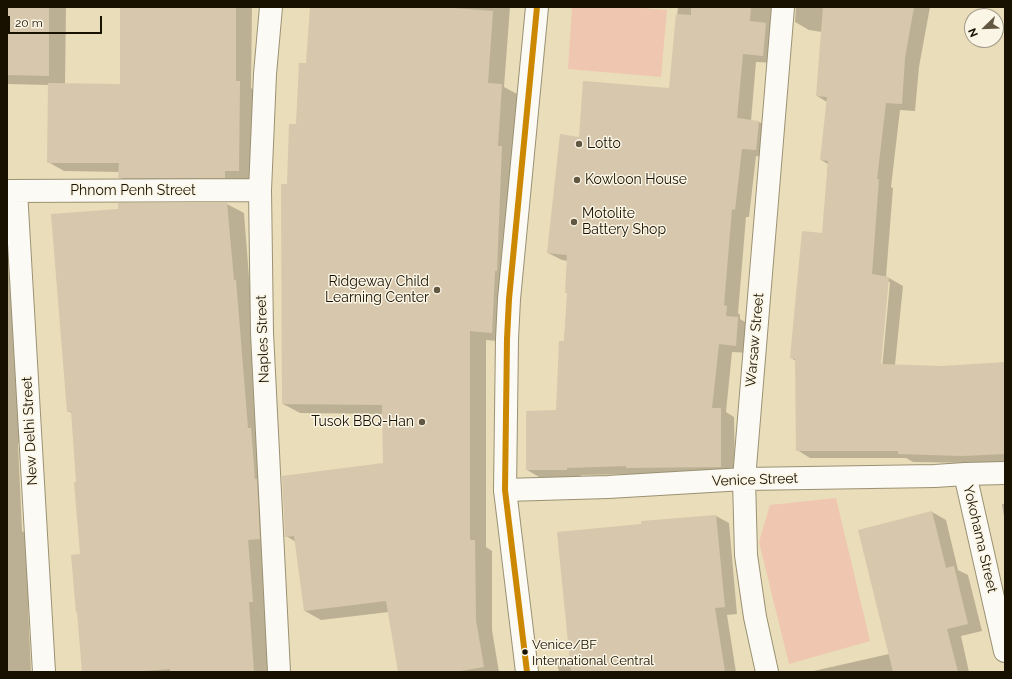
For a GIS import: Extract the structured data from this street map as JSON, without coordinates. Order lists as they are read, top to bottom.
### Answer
{
  "streets": {
    "street": [
      "Phnom Penh Street",
      "Naples Street",
      "Warsaw Street",
      "New Delhi Street",
      "Venice Street",
      "Yokohama Street"
    ]
  },
  "crossings": [
    ["Phnom Penh Street", "Naples Street"],
    ["Phnom Penh Street", "New Delhi Street"],
    ["Warsaw Street", "Venice Street"],
    ["Venice Street", "Yokohama Street"]
  ],
  "places": [
    "Lotto",
    "Kowloon House",
    "Motolite Battery Shop",
    "Ridgeway Child Learning Center",
    "Tusok BBQ-Han",
    "Venice/BF International Central"
  ],
  "scale_bar": "20 m",
  "north": "bottom left"
}
